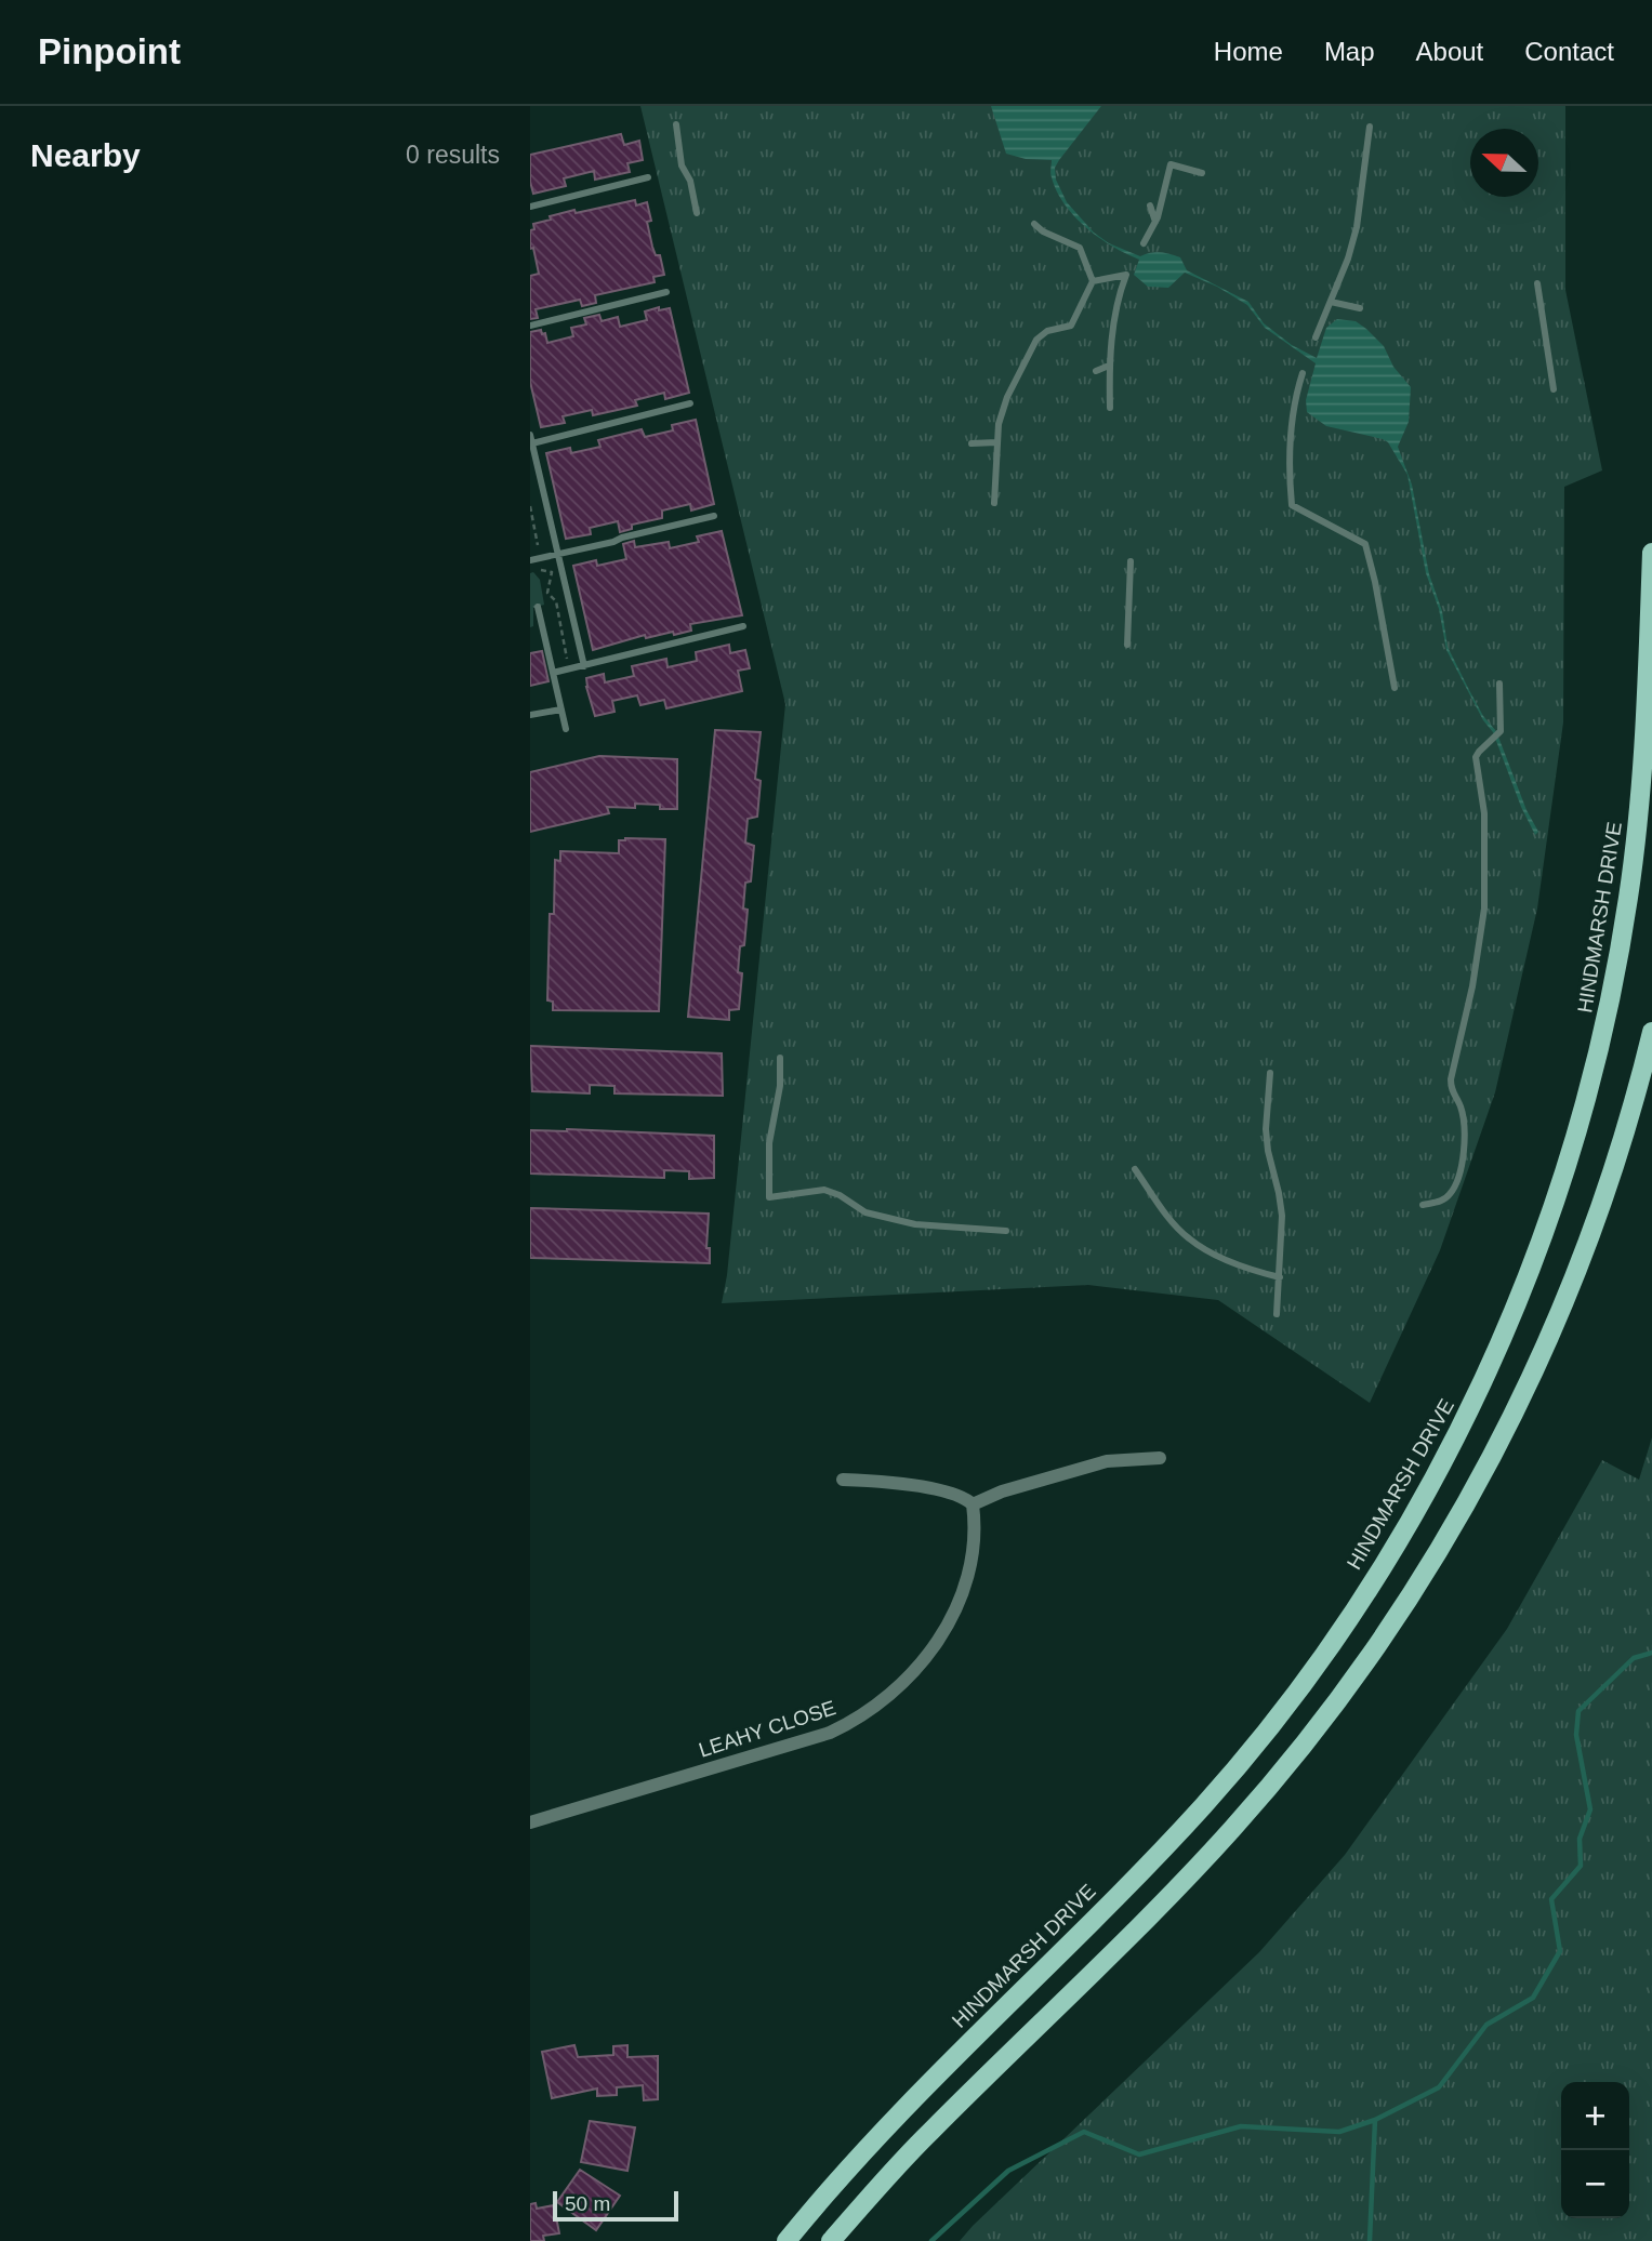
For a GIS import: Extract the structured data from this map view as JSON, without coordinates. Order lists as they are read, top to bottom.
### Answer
{
  "streets": {
    "main road": ["HINDMARSH DRIVE"],
    "street": ["LEAHY CLOSE"]
  },
  "scale_bar": "50 m",
  "north": "left",
  "page": {
    "header": "Pinpoint",
    "nav": [
      "Home",
      "Map",
      "About",
      "Contact"
    ],
    "heading": ["Nearby", "0 results"],
    "map_buttons": ["+", "−"],
    "scale": "50 m"
  }
}
